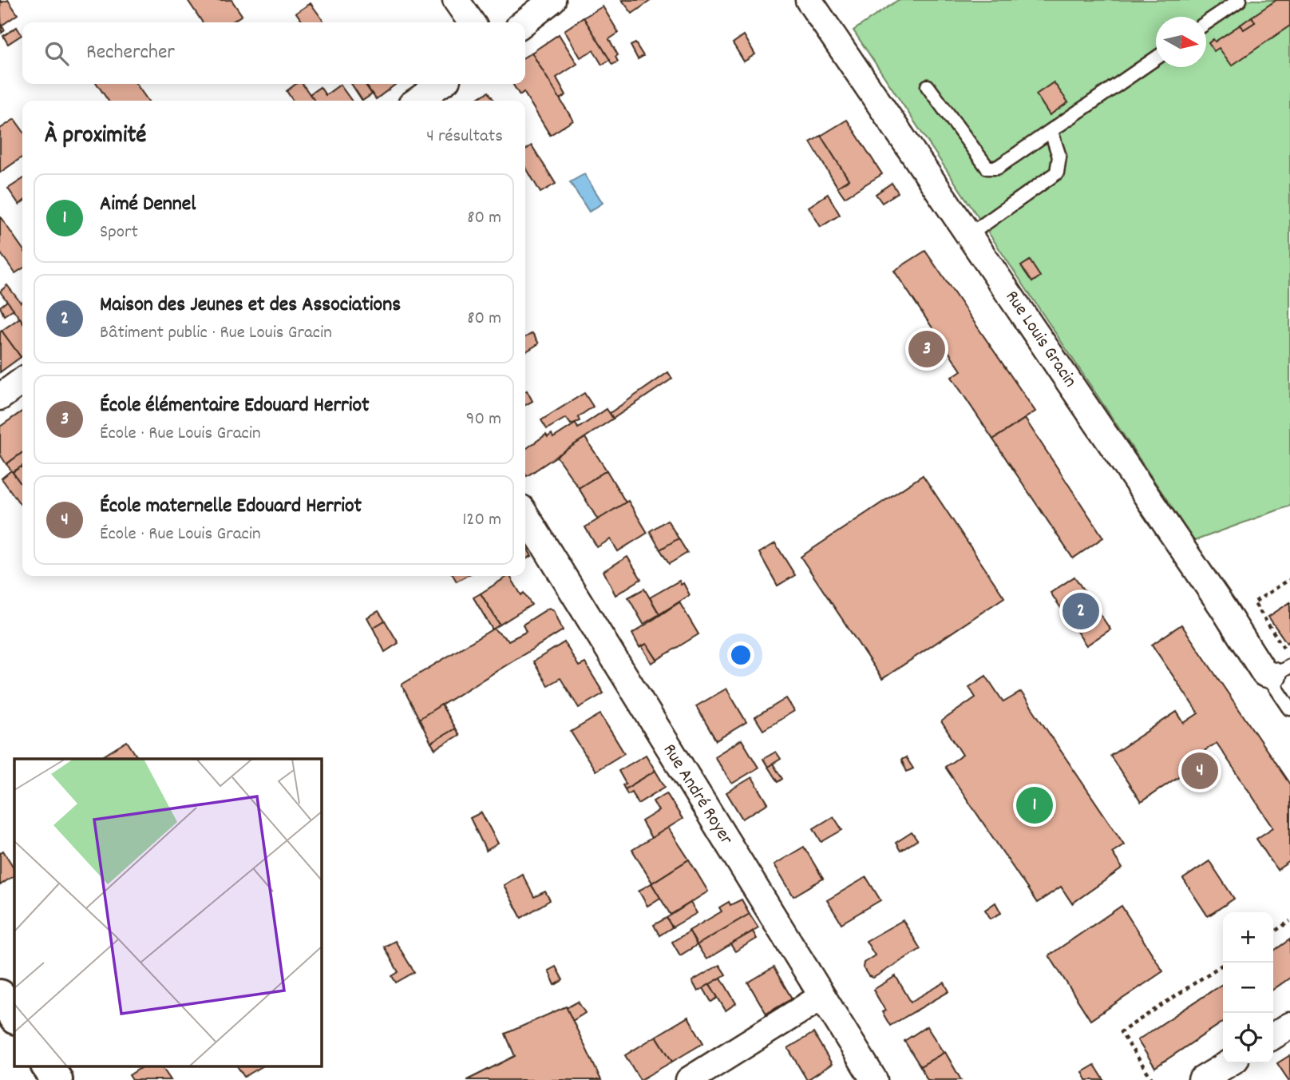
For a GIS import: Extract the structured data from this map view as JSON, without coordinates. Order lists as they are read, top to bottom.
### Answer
{
  "streets": {
    "street": ["Rue Louis Gracin", "Rue André Royer"]
  },
  "north": "right",
  "page": {
    "search": "Rechercher",
    "heading": ["À proximité", "4 résultats"],
    "list": [
      {
        "mark": "1",
        "name": "Aimé Dennel",
        "note": "Sport",
        "value": "80 m"
      },
      {
        "mark": "2",
        "name": "Maison des Jeunes et des Associations",
        "note": "Bâtiment public · Rue Louis Gracin",
        "value": "80 m"
      },
      {
        "mark": "3",
        "name": "École élémentaire Edouard Herriot",
        "note": "École · Rue Louis Gracin",
        "value": "90 m"
      },
      {
        "mark": "4",
        "name": "École maternelle Edouard Herriot",
        "note": "École · Rue Louis Gracin",
        "value": "120 m"
      }
    ],
    "pins": [
      "3",
      "2",
      "4",
      "1"
    ],
    "map_buttons": ["+", "−"]
  }
}
